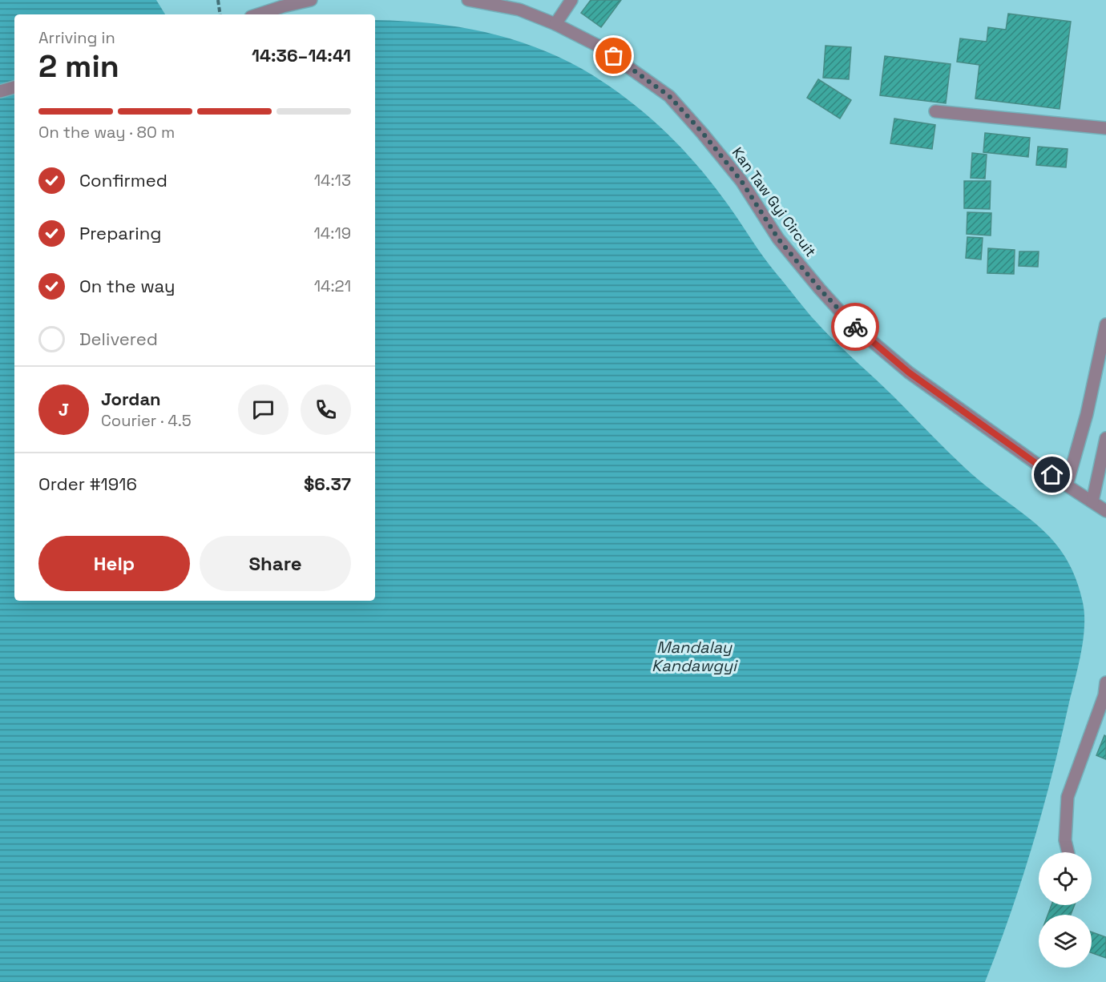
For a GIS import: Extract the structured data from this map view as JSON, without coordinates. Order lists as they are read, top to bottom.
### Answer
{
  "streets": {
    "street": ["Kan Taw Gyi Circuit"]
  },
  "water": ["Mandalay Kandawgyi"],
  "page": {
    "heading": ["2 min", "Arriving in", "14:36–14:41"],
    "panel": [
      "Jordan",
      "Courier · 4.5",
      "Order #1916",
      "$6.37"
    ],
    "bar": "On the way · 80 m",
    "list": [
      ["Confirmed", "14:13"],
      ["Preparing", "14:19"],
      ["On the way", "14:21"],
      "Delivered"
    ],
    "round": "J",
    "buttons": ["Help", "Share"]
  }
}
